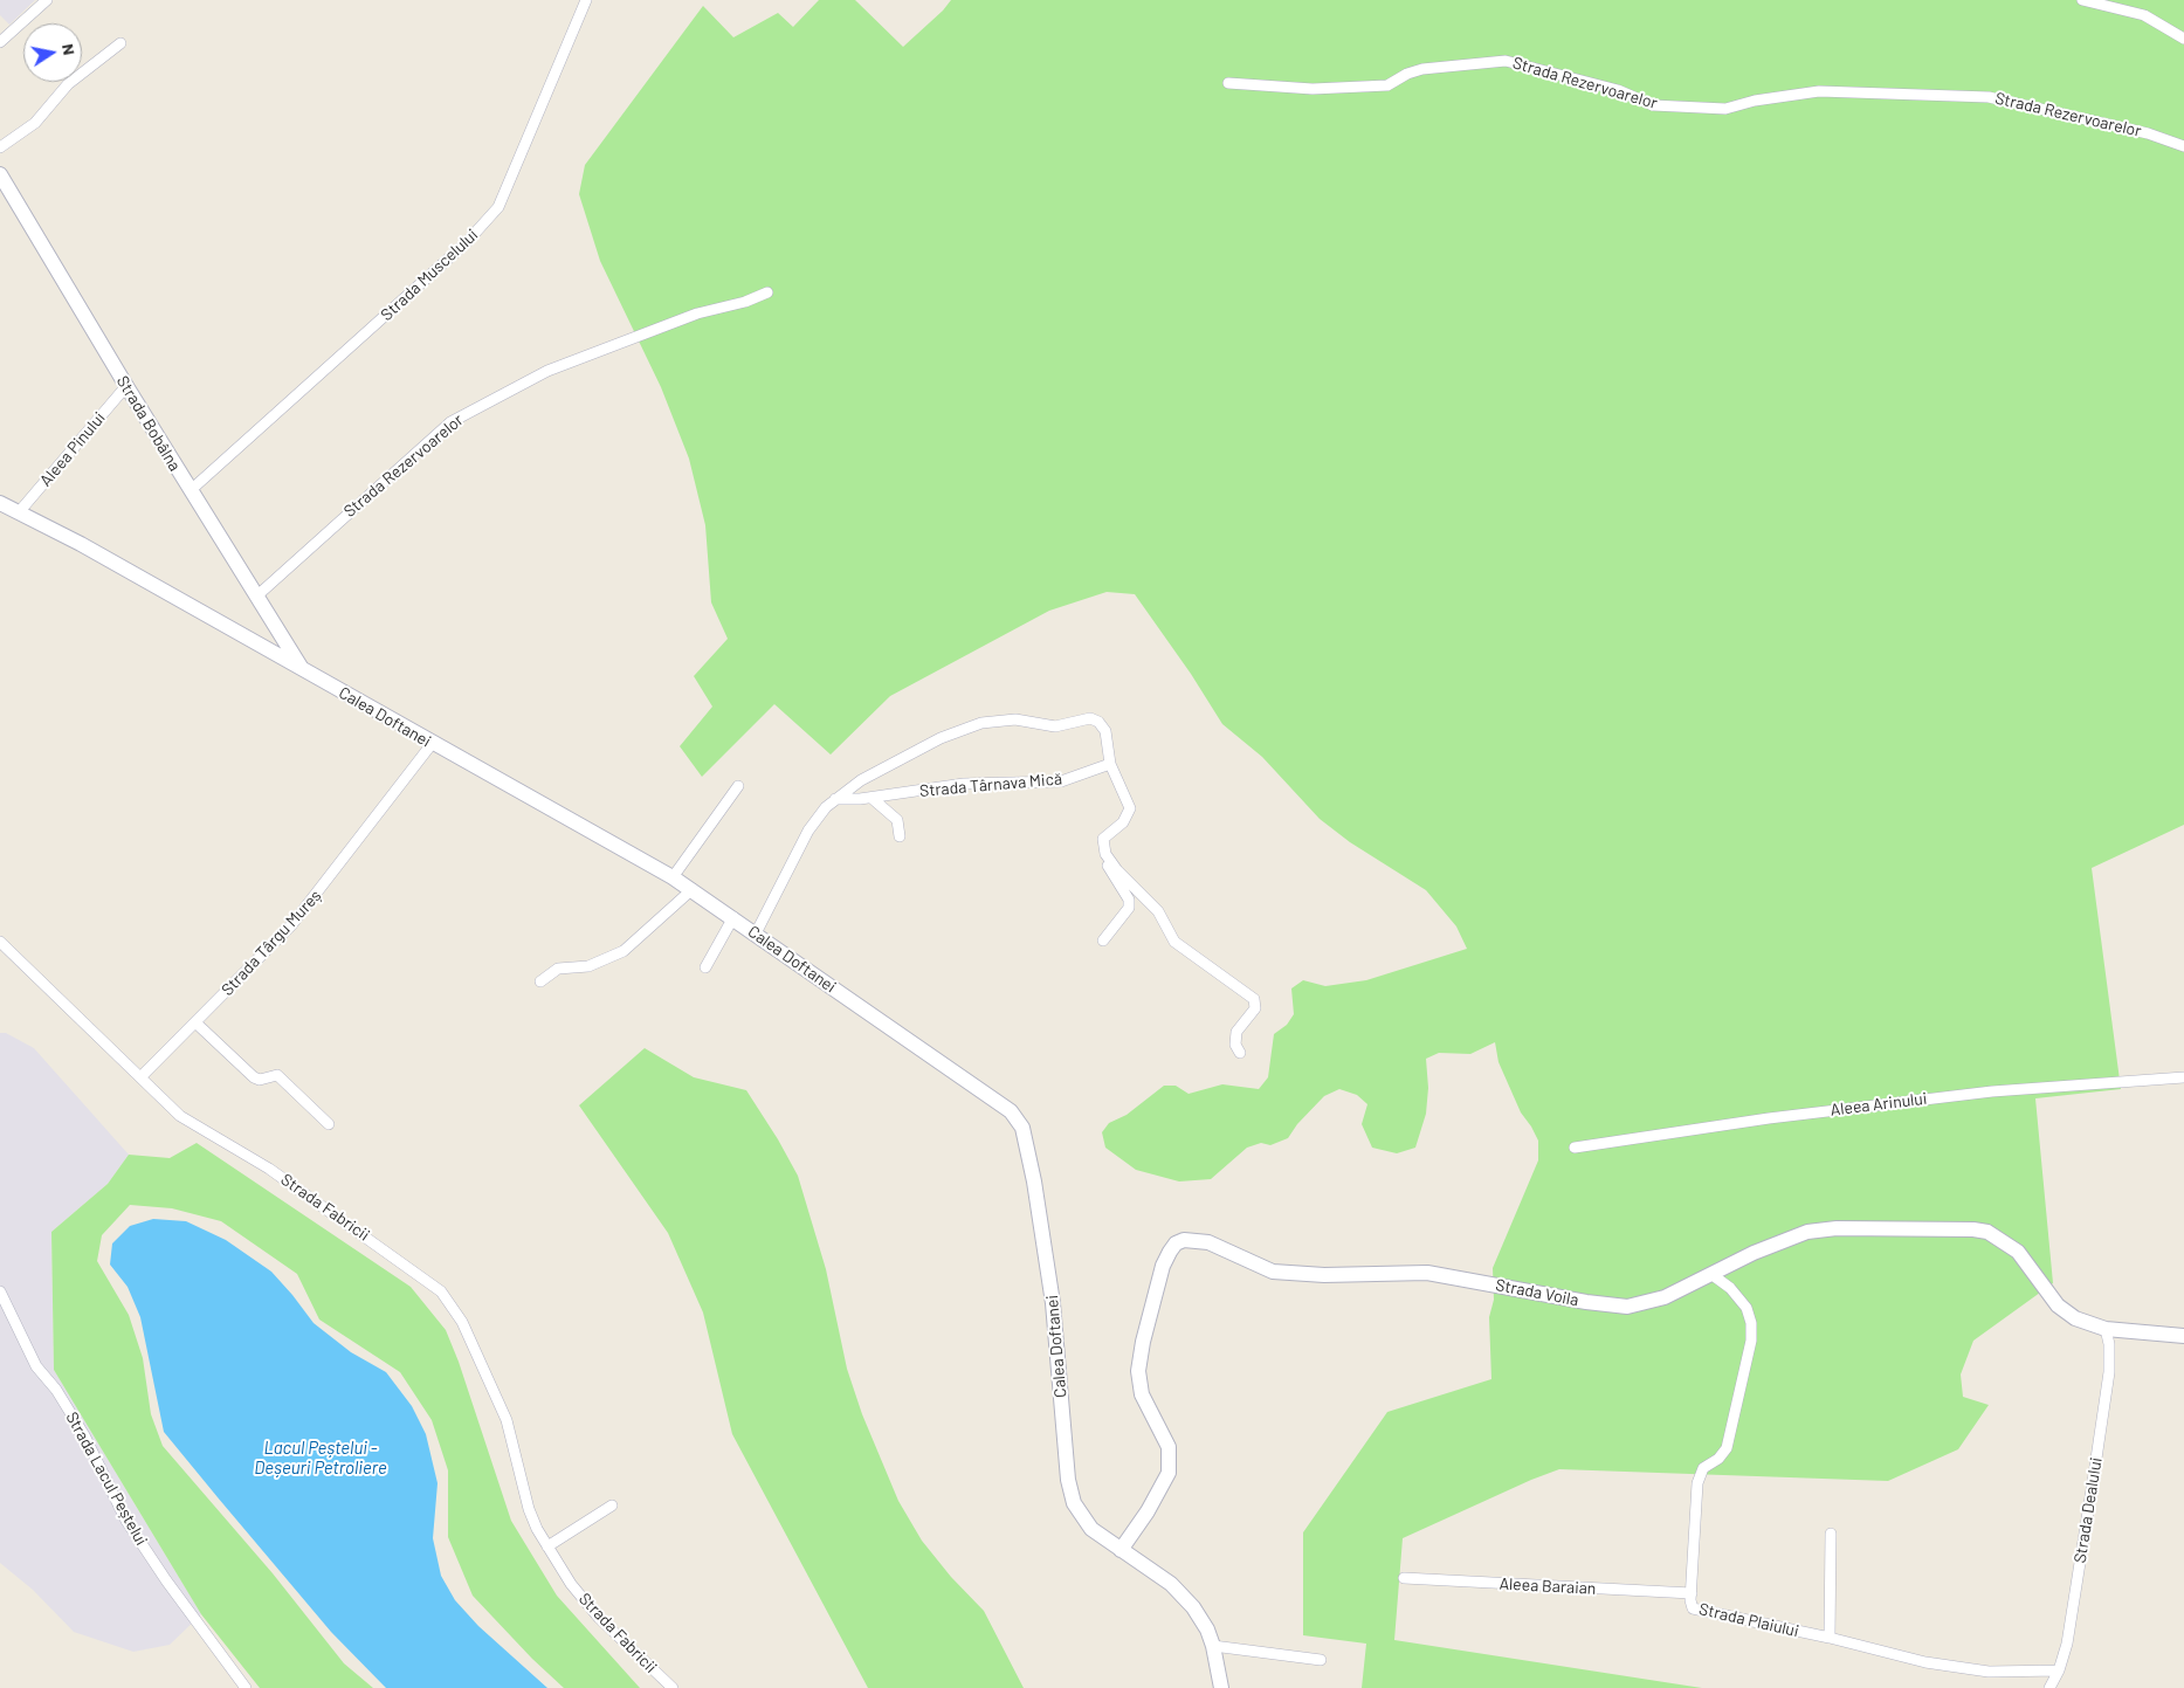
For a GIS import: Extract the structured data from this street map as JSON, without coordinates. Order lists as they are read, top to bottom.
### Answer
{
  "streets": {
    "main road": ["Strada Bobâlna", "Calea Doftanei", "Strada Voila"],
    "street": [
      "Strada Rezervoarelor",
      "Strada Muscelului",
      "Aleea Pinului",
      "Strada Târnava Mică",
      "Strada Târgu Mureș",
      "Aleea Arinului",
      "Strada Fabricii",
      "Strada Lacul Peștelui",
      "Strada Dealului",
      "Aleea Baraian",
      "Strada Plaiului"
    ]
  },
  "crossings": [
    ["Strada Rezervoarelor", "Strada Bobâlna"],
    ["Strada Muscelului", "Strada Bobâlna"],
    ["Strada Bobâlna", "Aleea Pinului"],
    ["Strada Bobâlna", "Calea Doftanei"],
    ["Aleea Pinului", "Calea Doftanei"],
    ["Calea Doftanei", "Strada Târgu Mureș"],
    ["Calea Doftanei", "Strada Voila"],
    ["Strada Târgu Mureș", "Strada Fabricii"],
    ["Strada Voila", "Strada Dealului"],
    ["Strada Voila", "Strada Plaiului"],
    ["Strada Dealului", "Strada Plaiului"],
    ["Aleea Baraian", "Strada Plaiului"]
  ],
  "water": ["Lacul Peștelui - Deșeuri Petroliere"],
  "north": "right"
}
